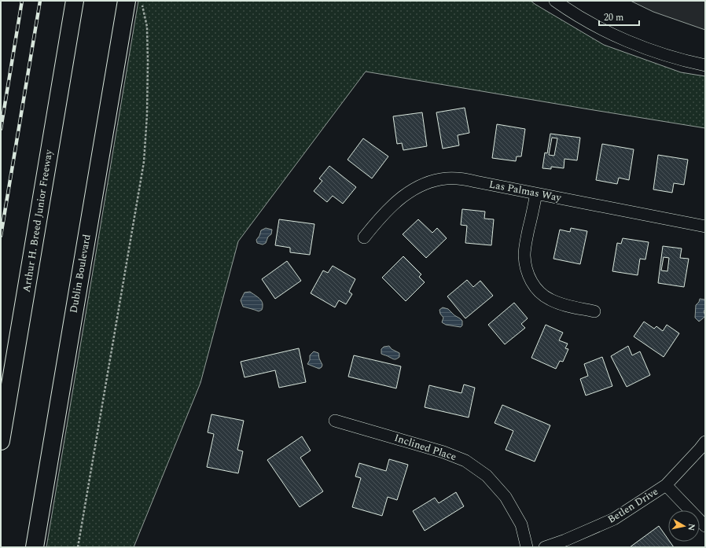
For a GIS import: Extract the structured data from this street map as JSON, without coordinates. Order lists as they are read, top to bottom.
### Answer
{
  "streets": {
    "main road": ["Arthur H. Breed Junior Freeway", "Dublin Boulevard"],
    "street": ["Las Palmas Way", "Inclined Place", "Betlen Drive"]
  },
  "scale_bar": "20 m",
  "north": "right"
}
